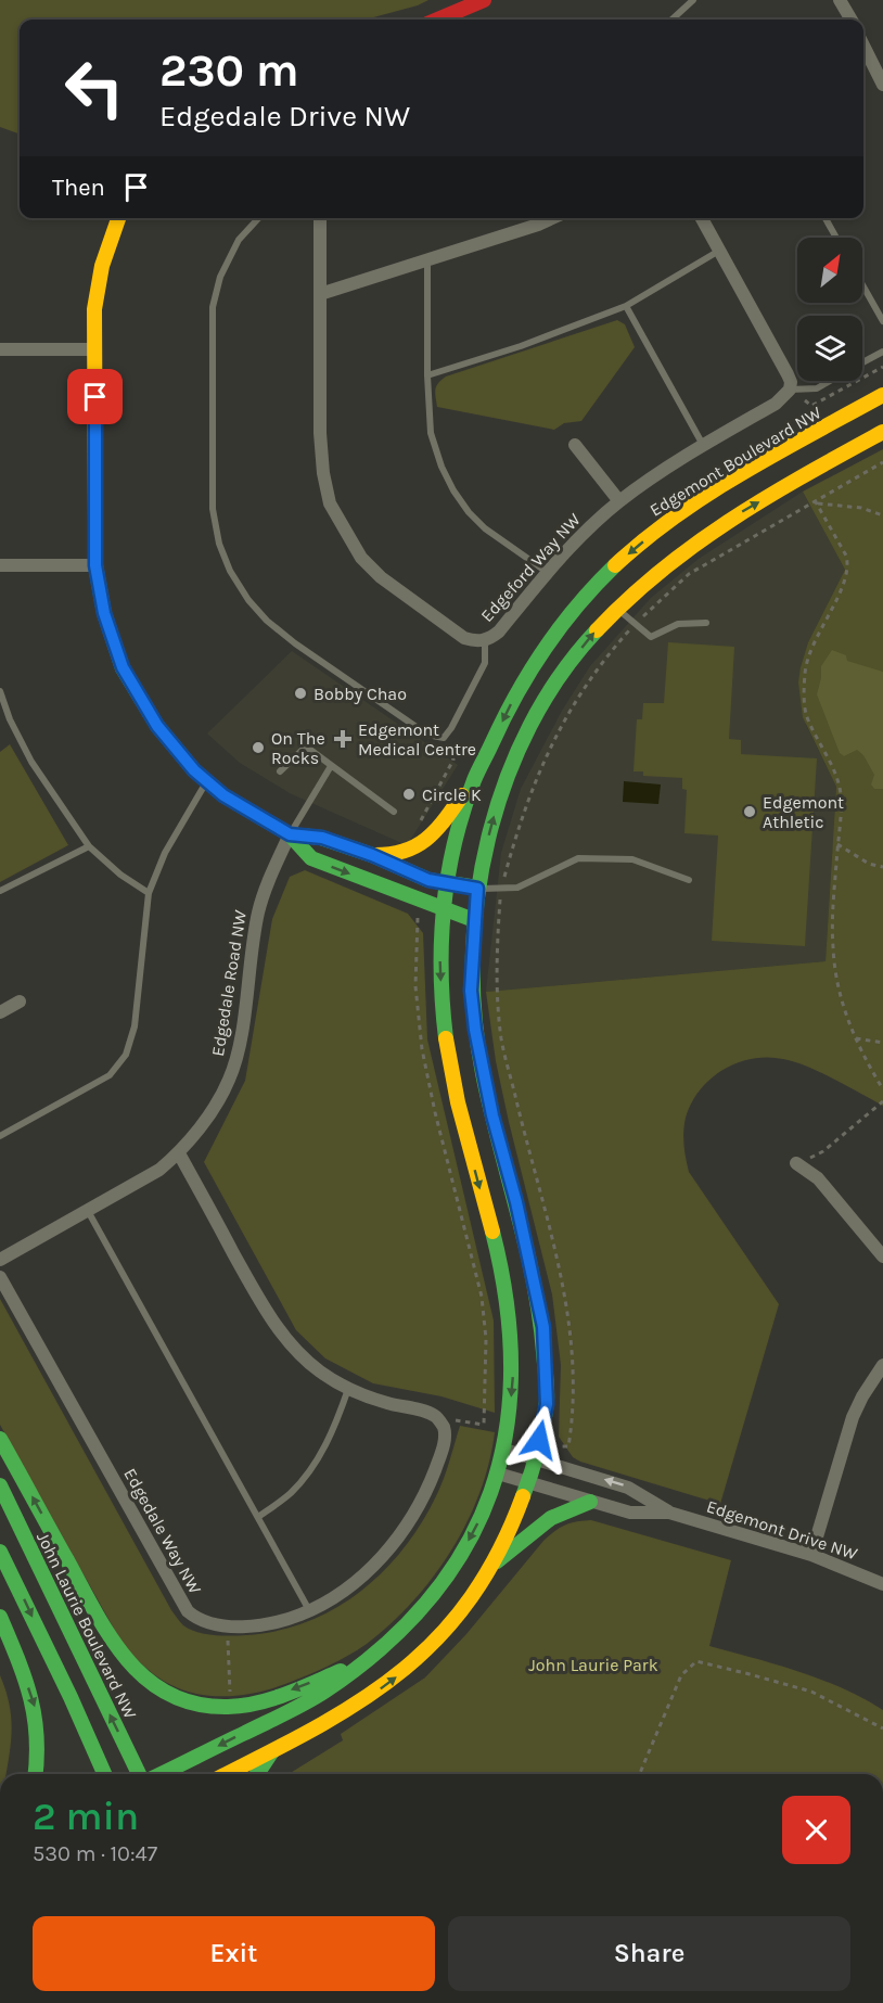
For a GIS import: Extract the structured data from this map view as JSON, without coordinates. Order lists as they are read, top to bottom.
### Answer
{
  "streets": {
    "main road": ["Edgemont Boulevard NW", "John Laurie Boulevard NW"],
    "street": [
      "Edgeford Way NW",
      "Edgedale Road NW",
      "Edgemont Drive NW",
      "Edgedale Way NW"
    ]
  },
  "crossings": [
    ["Edgemont Boulevard NW", "Edgemont Drive NW"]
  ],
  "parks": ["John Laurie Park"],
  "places": {
    "other": [
      "Bobby Chao",
      "On The Rocks",
      "Circle K",
      "Edgemont Athletic"
    ],
    "health": ["Edgemont Medical Centre"]
  },
  "north": "top right",
  "page": {
    "turn": ["230 m", "Edgedale Drive NW"],
    "then": "Then",
    "heading": ["2 min", "530 m · 10:47"],
    "buttons": ["Exit", "Share"]
  }
}
